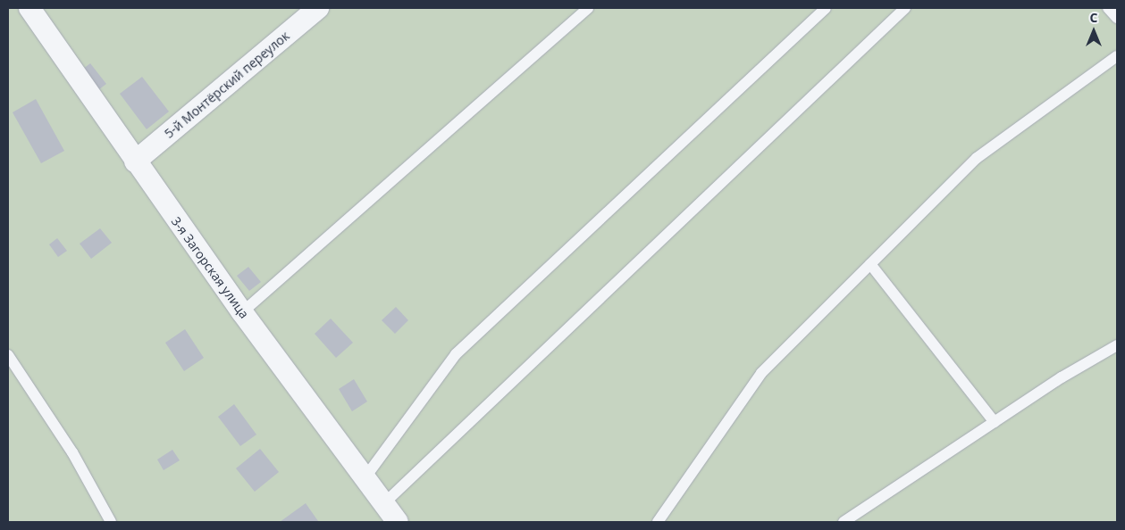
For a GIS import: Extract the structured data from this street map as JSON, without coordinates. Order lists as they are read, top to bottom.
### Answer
{
  "streets": {
    "street": ["5-й Монтёрский переулок", "3-я Загорская улица"]
  },
  "crossings": [
    ["5-й Монтёрский переулок", "3-я Загорская улица"]
  ],
  "north": "top"
}
